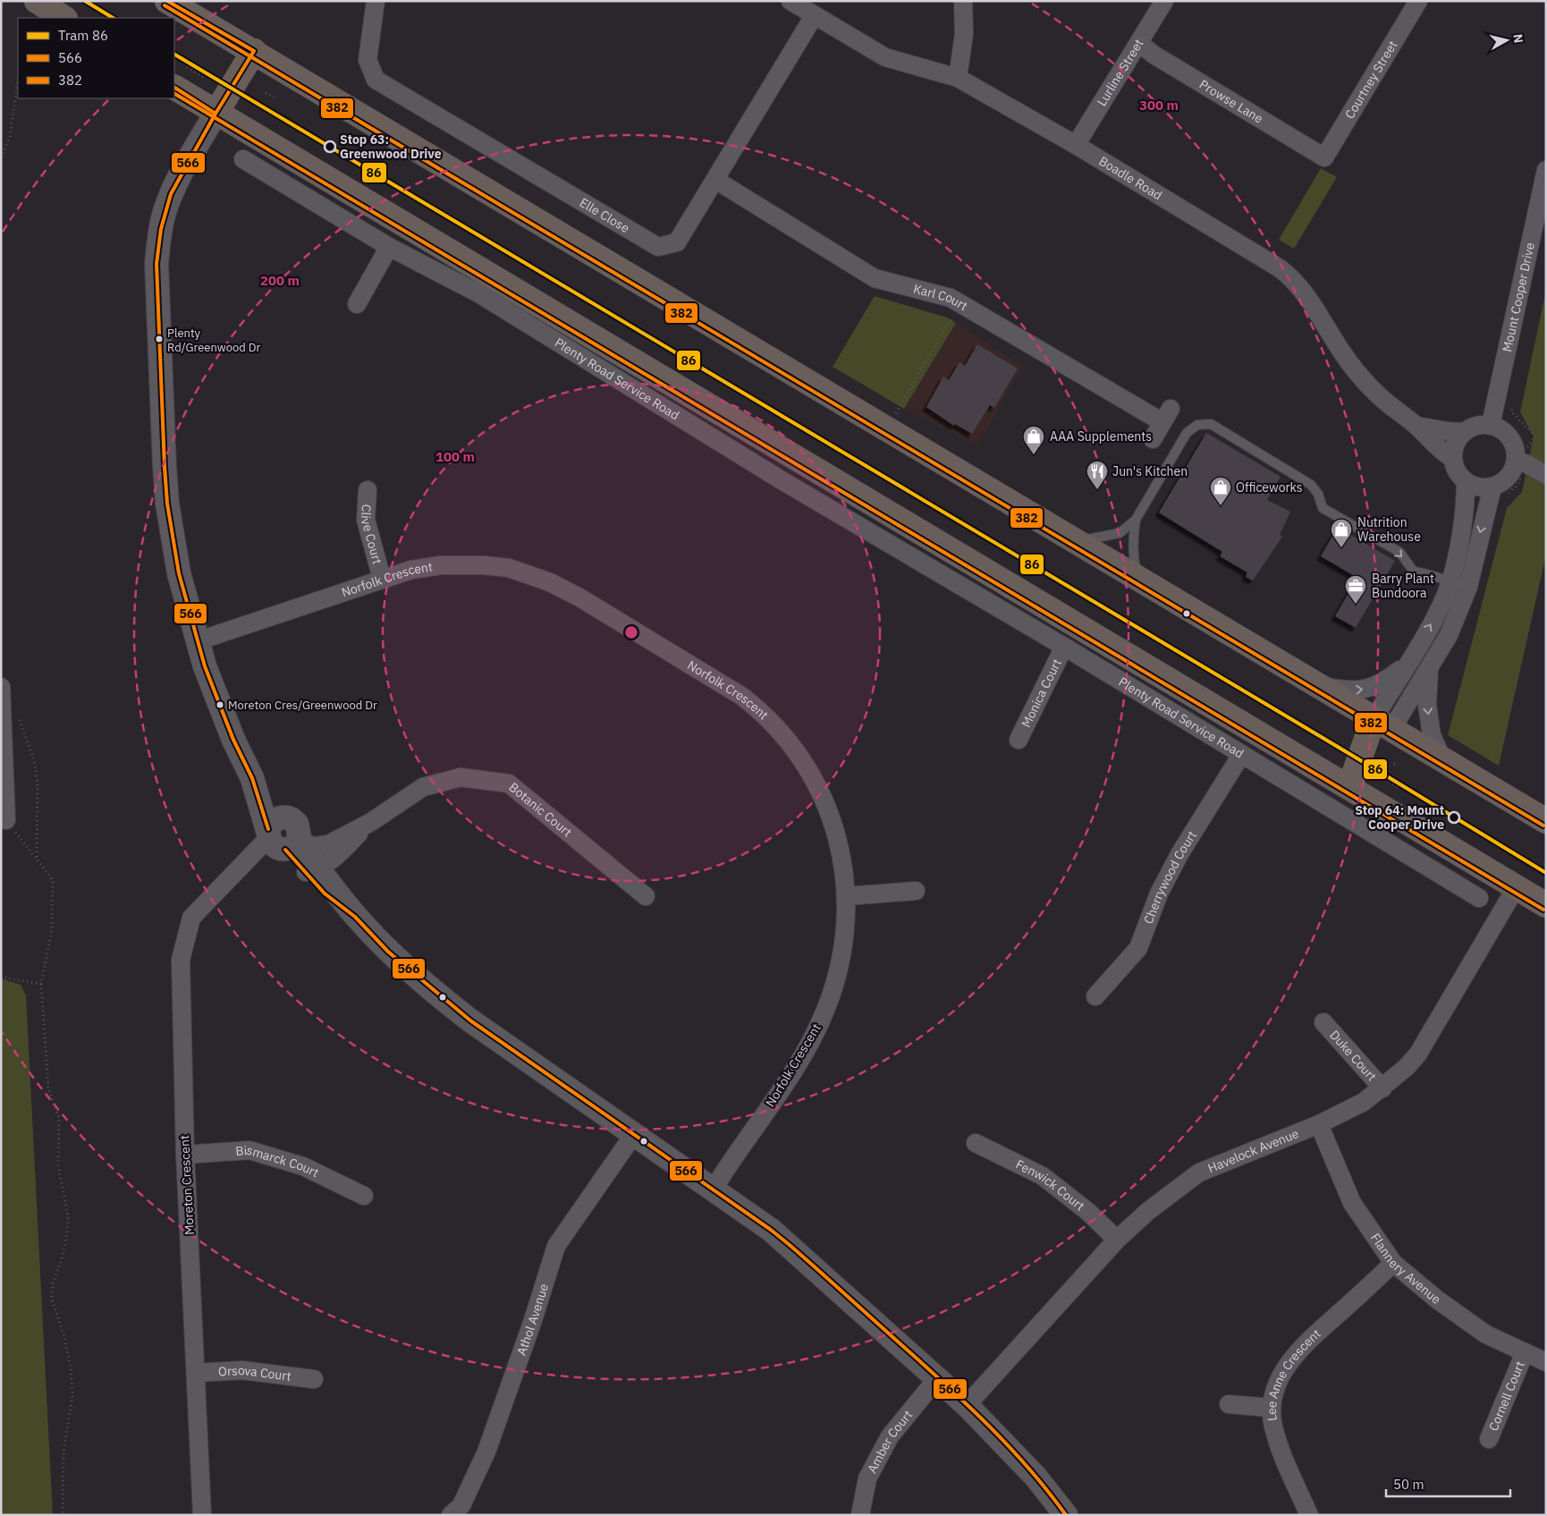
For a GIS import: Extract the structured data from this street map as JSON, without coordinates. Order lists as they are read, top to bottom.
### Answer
{
  "streets": {
    "street": [
      "Lurline Street",
      "Courtney Street",
      "Prowse Lane",
      "Boadle Road",
      "Elle Close",
      "Mount Cooper Drive",
      "Karl Court",
      "Plenty Road Service Road",
      "Clive Court",
      "Norfolk Crescent",
      "Monica Court",
      "Botanic Court",
      "Cherrywood Court",
      "Duke Court",
      "Havelock Avenue",
      "Bismarck Court",
      "Moreton Crescent",
      "Fenwick Court",
      "Flannery Avenue",
      "Athol Avenue",
      "Orsova Court",
      "Lee Anne Crescent",
      "Cornell Court",
      "Amber Court"
    ]
  },
  "crossings": [
    ["Lurline Street", "Prowse Lane"],
    ["Lurline Street", "Boadle Road"],
    ["Courtney Street", "Prowse Lane"],
    ["Boadle Road", "Elle Close"],
    ["Boadle Road", "Mount Cooper Drive"],
    ["Elle Close", "Karl Court"],
    ["Plenty Road Service Road", "Monica Court"],
    ["Plenty Road Service Road", "Cherrywood Court"],
    ["Clive Court", "Norfolk Crescent"],
    ["Botanic Court", "Moreton Crescent"],
    ["Duke Court", "Havelock Avenue"],
    ["Havelock Avenue", "Fenwick Court"],
    ["Havelock Avenue", "Flannery Avenue"],
    ["Bismarck Court", "Moreton Crescent"],
    ["Moreton Crescent", "Orsova Court"],
    ["Flannery Avenue", "Lee Anne Crescent"],
    ["Flannery Avenue", "Cornell Court"]
  ],
  "places": {
    "other": [
      "Stop 63: Greenwood Drive",
      "Plenty Rd/Greenwood Dr",
      "Moreton Cres/Greenwood Dr",
      "Stop 64: Mount Cooper Drive"
    ],
    "shop": ["AAA Supplements", "Officeworks", "Nutrition Warehouse"],
    "restaurant": ["Jun's Kitchen"],
    "office": ["Barry Plant Bundoora"]
  },
  "lines": ["tram line 86", "transit line 566", "transit line 382"],
  "legend": ["Tram 86", "566", "382"],
  "scale_bar": "50 m",
  "north": "right",
  "rings": ["300 m", "200 m", "100 m"]
}
